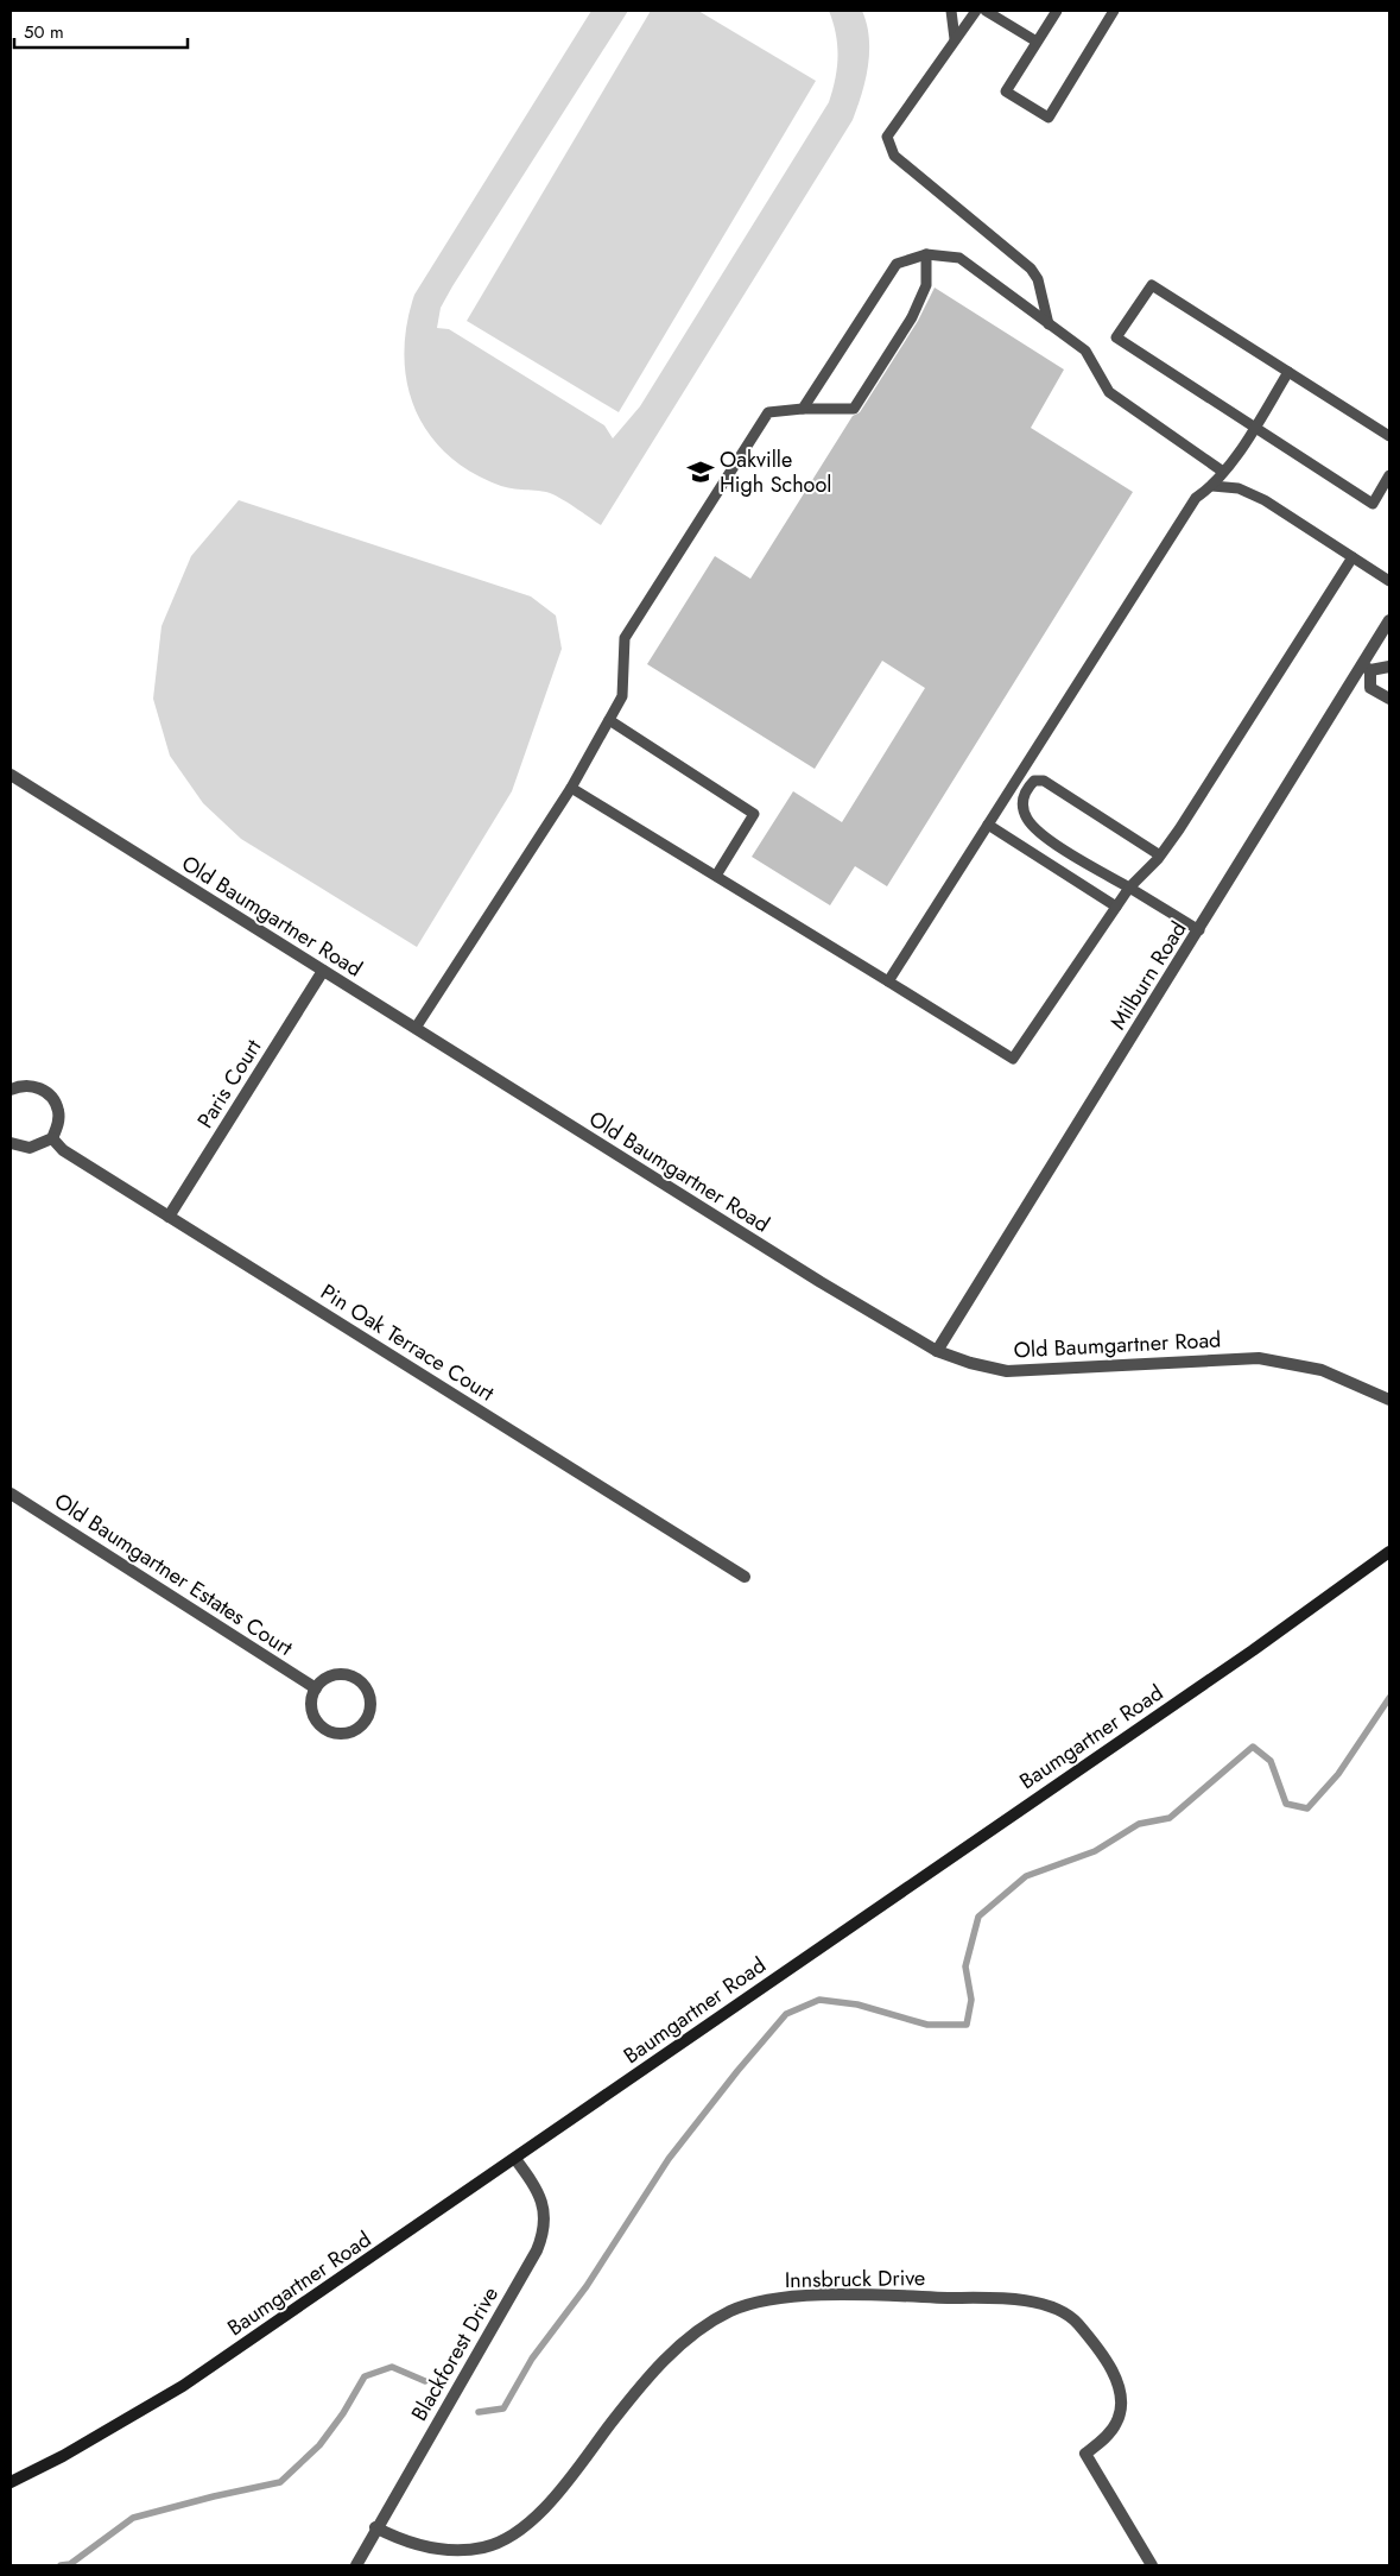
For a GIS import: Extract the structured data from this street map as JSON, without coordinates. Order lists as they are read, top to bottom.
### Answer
{
  "streets": {
    "main road": ["Baumgartner Road"],
    "street": [
      "Old Baumgartner Road",
      "Milburn Road",
      "Paris Court",
      "Pin Oak Terrace Court",
      "Old Baumgartner Estates Court",
      "Innsbruck Drive",
      "Blackforest Drive"
    ]
  },
  "crossings": [
    ["Old Baumgartner Road", "Milburn Road"],
    ["Old Baumgartner Road", "Paris Court"],
    ["Paris Court", "Pin Oak Terrace Court"],
    ["Baumgartner Road", "Blackforest Drive"],
    ["Innsbruck Drive", "Blackforest Drive"]
  ],
  "places": {
    "school or university": ["Oakville High School"]
  },
  "scale_bar": "50 m"
}
